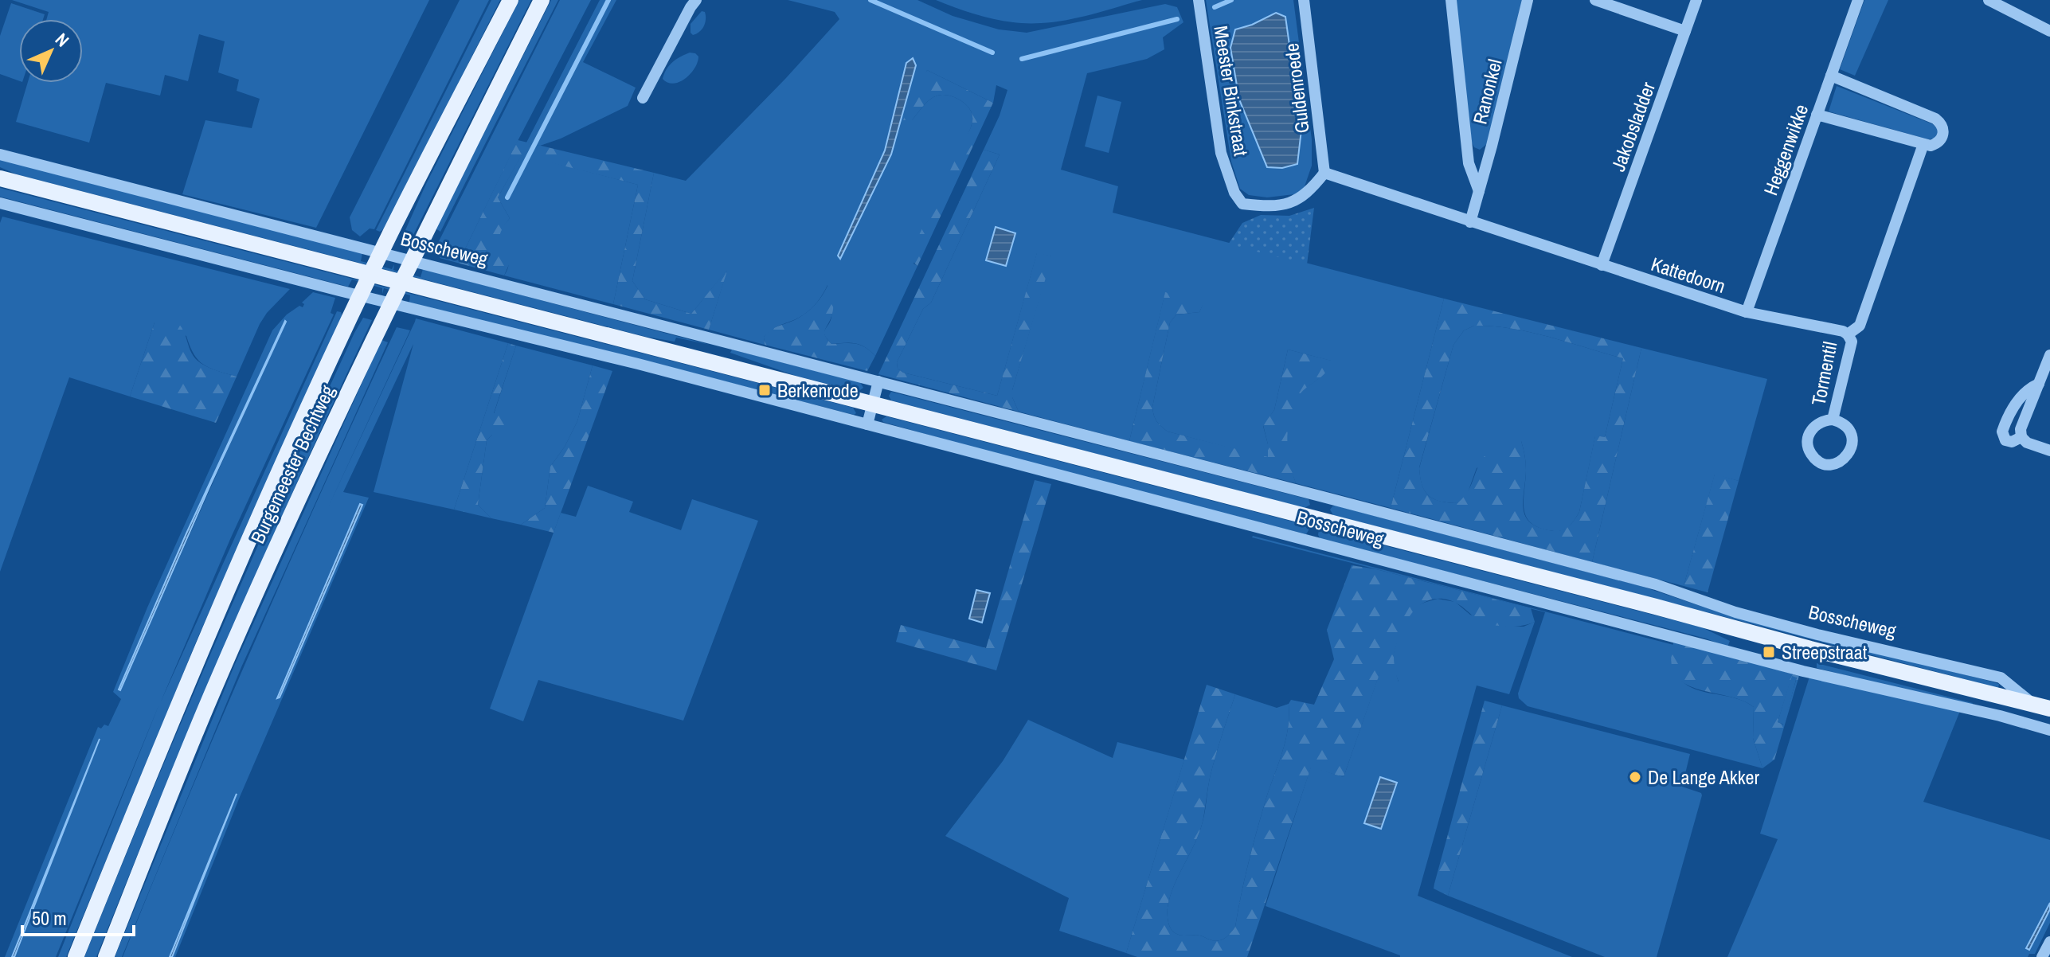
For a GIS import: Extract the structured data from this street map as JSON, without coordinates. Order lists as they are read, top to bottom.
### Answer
{
  "streets": {
    "main road": ["Bosscheweg", "Burgemeester Bechtweg"],
    "street": [
      "Guldenroede",
      "Meester Binkstraat",
      "Ranonkel",
      "Jakobsladder",
      "Heggenwikke",
      "Kattedoorn",
      "Tormentil"
    ]
  },
  "crossings": [
    ["Guldenroede", "Meester Binkstraat"],
    ["Guldenroede", "Kattedoorn"],
    ["Meester Binkstraat", "Kattedoorn"],
    ["Ranonkel", "Kattedoorn"],
    ["Jakobsladder", "Kattedoorn"],
    ["Heggenwikke", "Kattedoorn"],
    ["Kattedoorn", "Tormentil"]
  ],
  "places": {
    "transit": ["Berkenrode", "Streepstraat"],
    "other": ["De Lange Akker"]
  },
  "scale_bar": "50 m",
  "north": "top right"
}
